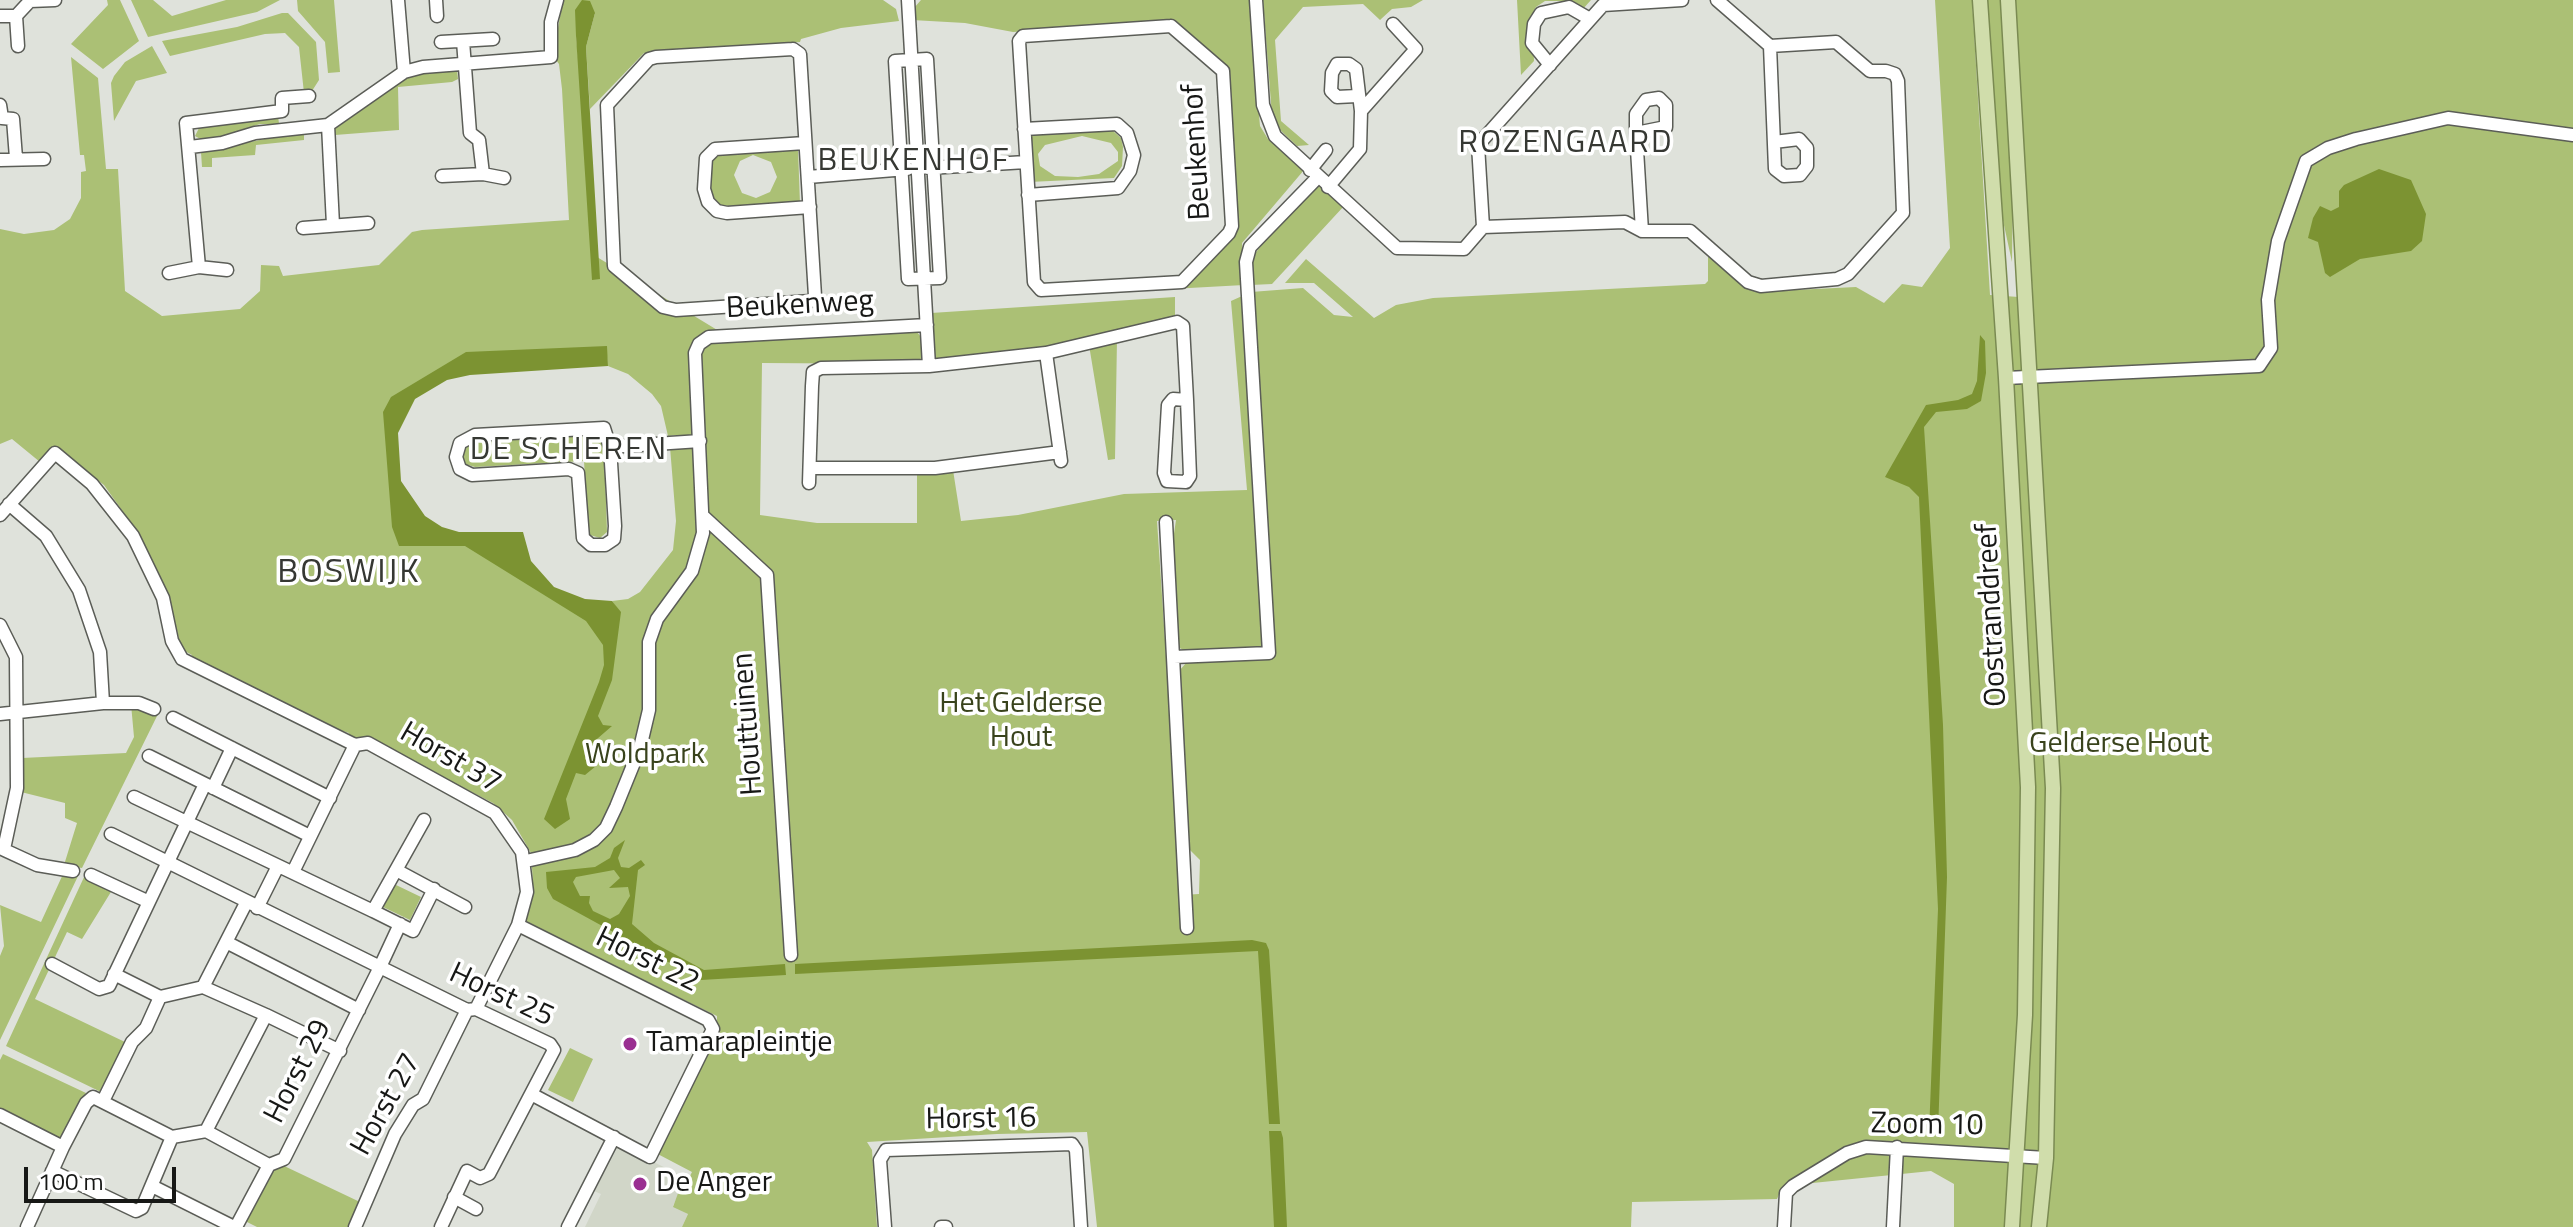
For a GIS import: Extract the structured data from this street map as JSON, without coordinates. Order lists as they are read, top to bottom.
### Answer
{
  "streets": {
    "main road": ["Oostranddreef"],
    "street": [
      "Beukenhof",
      "Beukenweg",
      "Houttuinen",
      "Horst 37",
      "Horst 22",
      "Horst 25",
      "Horst 29",
      "Horst 27",
      "Horst 16",
      "Zoom 10"
    ]
  },
  "crossings": [
    ["Beukenweg", "Houttuinen"],
    ["Beukenweg", "Horst 37"],
    ["Oostranddreef", "Zoom 10"],
    ["Horst 22", "Horst 25"],
    ["Horst 22", "Horst 27"],
    ["Horst 25", "Horst 29"],
    ["Horst 25", "Horst 27"]
  ],
  "districts": [
    "ROZENGAARD",
    "BEUKENHOF",
    "DE SCHEREN",
    "BOSWIJK"
  ],
  "parks": ["Het Gelderse Hout", "Gelderse Hout", "Woldpark"],
  "places": ["Tamarapleintje", "De Anger"],
  "scale_bar": "100 m"
}
